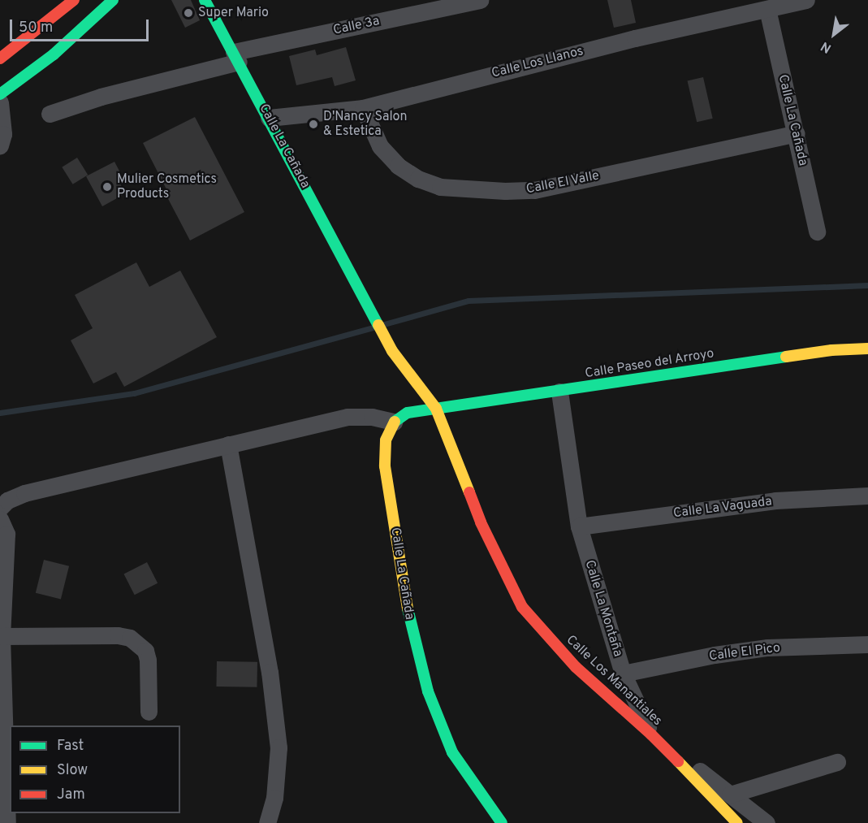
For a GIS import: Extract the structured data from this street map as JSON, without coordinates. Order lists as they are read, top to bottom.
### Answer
{
  "streets": {
    "main road": ["Calle La Cañada", "Calle Paseo del Arroyo", "Calle Los Manantiales"],
    "street": [
      "Calle 3a",
      "Calle Los Llanos",
      "Calle El Valle",
      "Calle La Vaguada",
      "Calle La Montaña",
      "Calle El Pico"
    ]
  },
  "crossings": [
    ["Calle 3a", "Calle La Cañada"],
    ["Calle Los Llanos", "Calle La Cañada"],
    ["Calle Los Llanos", "Calle El Valle"],
    ["Calle La Cañada", "Calle El Valle"],
    ["Calle La Cañada", "Calle Paseo del Arroyo"],
    ["Calle La Cañada", "Calle Los Manantiales"],
    ["Calle Paseo del Arroyo", "Calle La Montaña"],
    ["Calle Paseo del Arroyo", "Calle Los Manantiales"],
    ["Calle La Vaguada", "Calle La Montaña"],
    ["Calle La Montaña", "Calle El Pico"],
    ["Calle La Montaña", "Calle Los Manantiales"]
  ],
  "places": ["Super Mario", "D'Nancy Salon & Estetica", "Mulier Cosmetics Products"],
  "legend": ["Fast", "Slow", "Jam"],
  "scale_bar": "50 m",
  "north": "bottom left"
}
